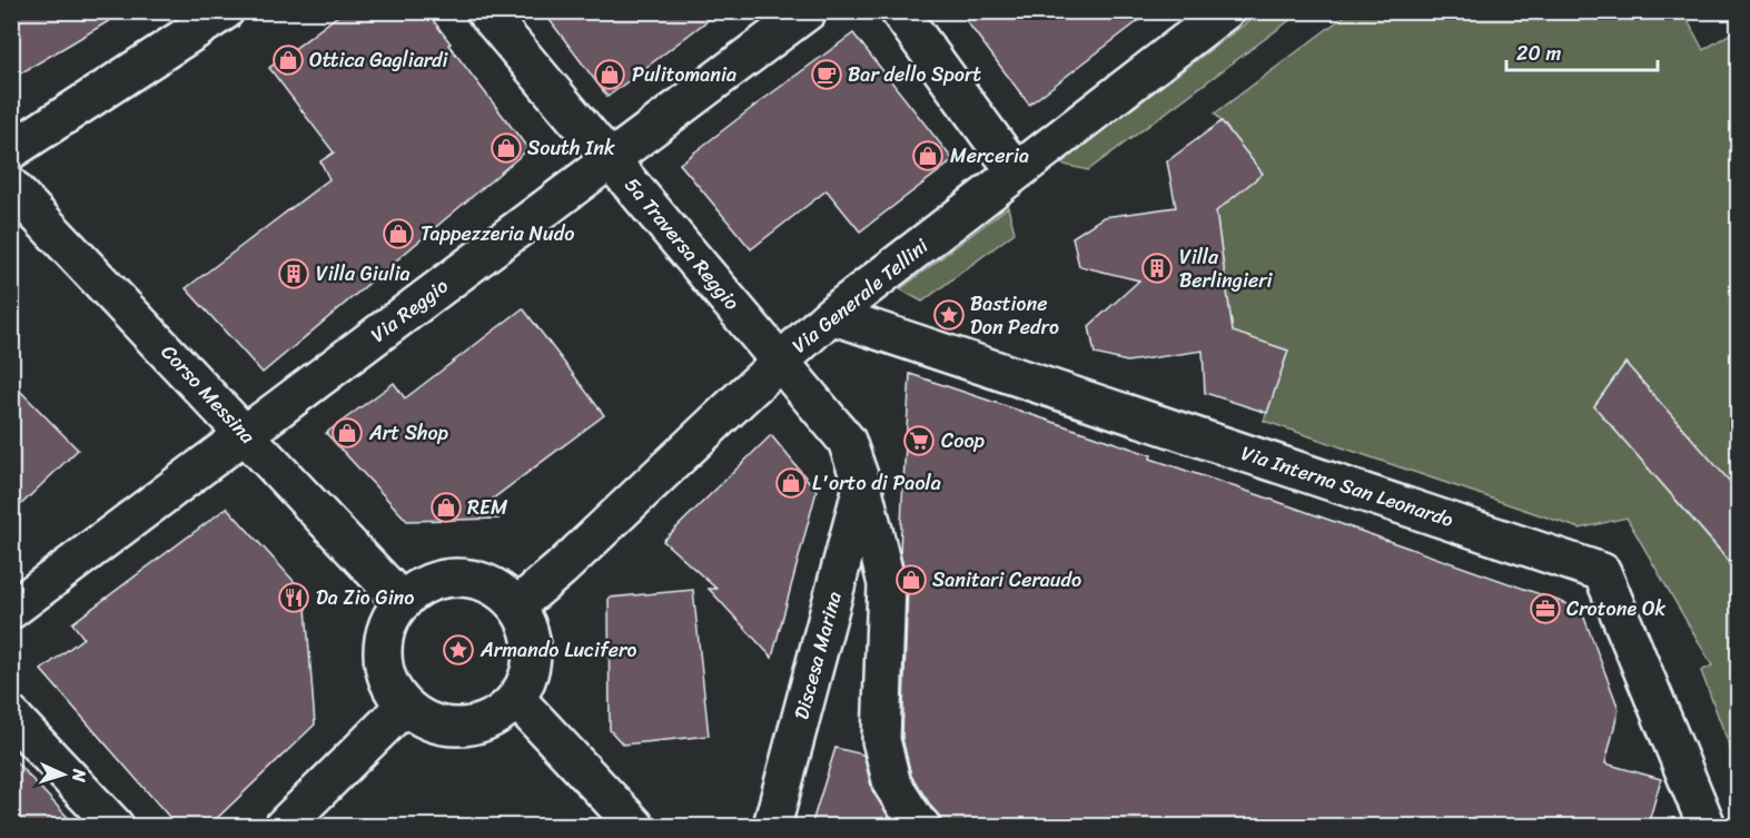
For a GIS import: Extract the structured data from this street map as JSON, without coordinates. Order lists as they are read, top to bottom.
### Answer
{
  "streets": {
    "street": [
      "5a Traversa Reggio",
      "Via Generale Tellini",
      "Via Reggio",
      "Corso Messina",
      "Via Interna San Leonardo",
      "Discesa Marina"
    ]
  },
  "crossings": [
    ["5a Traversa Reggio", "Via Generale Tellini"],
    ["5a Traversa Reggio", "Via Reggio"],
    ["5a Traversa Reggio", "Discesa Marina"],
    ["Via Generale Tellini", "Corso Messina"],
    ["Via Generale Tellini", "Via Interna San Leonardo"],
    ["Via Reggio", "Corso Messina"]
  ],
  "places": {
    "shop": [
      "Ottica Gagliardi",
      "Pulitomania",
      "South Ink",
      "Merceria",
      "Tappezzeria Nudo",
      "Art Shop",
      "L'orto di Paola",
      "REM",
      "Sanitari Ceraudo"
    ],
    "cafe": ["Bar dello Sport"],
    "building": ["Villa Berlingieri", "Villa Giulia"],
    "place": ["Bastione Don Pedro", "Armando Lucifero"],
    "supermarket": ["Coop"],
    "restaurant": ["Da Zio Gino"],
    "office": ["Crotone Ok"]
  },
  "scale_bar": "20 m",
  "north": "right"
}
